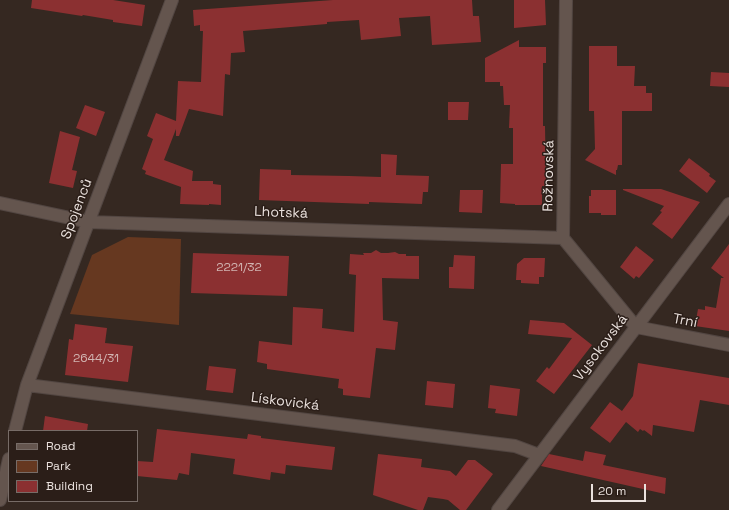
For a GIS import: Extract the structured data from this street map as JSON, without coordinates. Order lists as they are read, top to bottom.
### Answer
{
  "streets": {
    "street": [
      "Rožnovská",
      "Spojenců",
      "Lhotská",
      "Trní",
      "Vysokovská",
      "Lískovická"
    ]
  },
  "crossings": [
    ["Rožnovská", "Lhotská"],
    ["Spojenců", "Lhotská"],
    ["Spojenců", "Lískovická"],
    ["Trní", "Vysokovská"],
    ["Vysokovská", "Lískovická"]
  ],
  "house_numbers": ["2221/32", "2644/31"],
  "legend": ["Road", "Park", "Building"],
  "scale_bar": "20 m"
}
